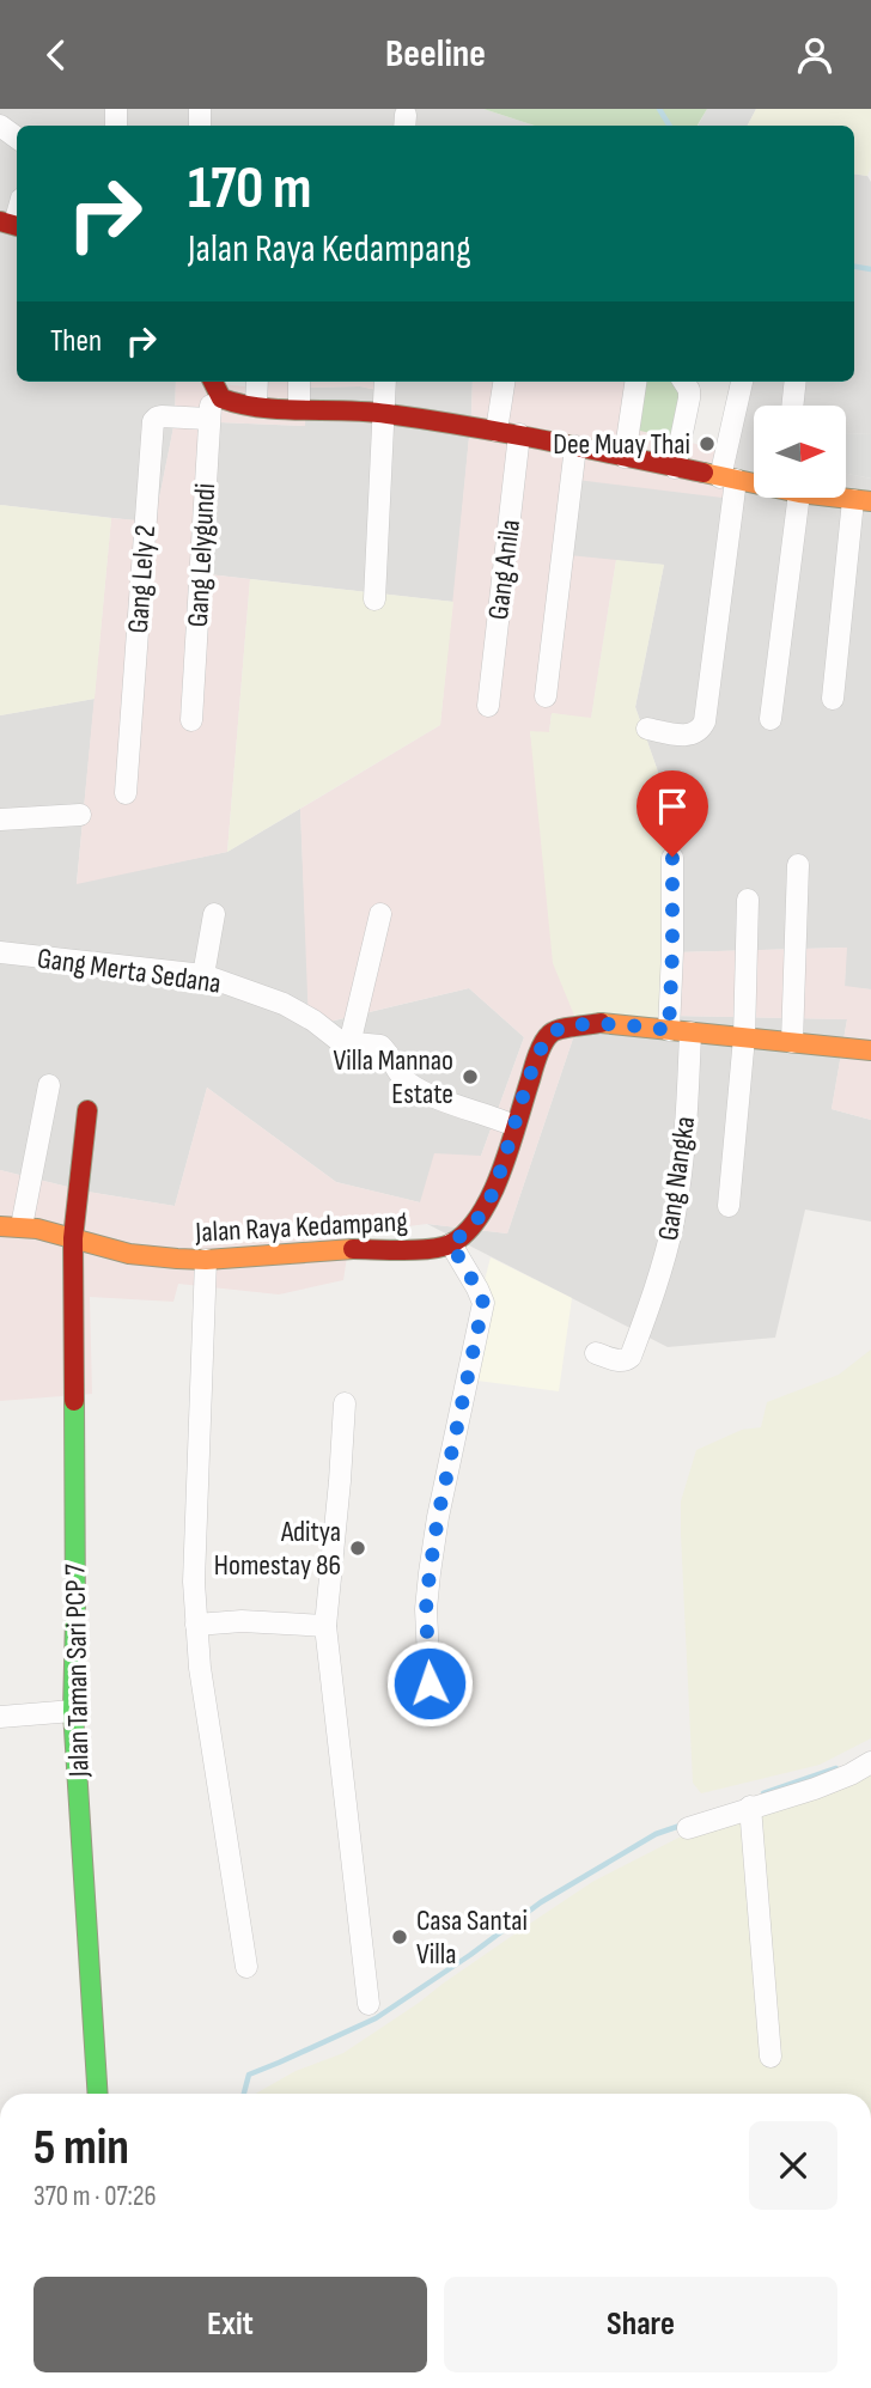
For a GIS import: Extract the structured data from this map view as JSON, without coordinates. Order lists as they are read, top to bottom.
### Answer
{
  "streets": {
    "street": [
      "Gang Lelygundi",
      "Gang Anila",
      "Gang Lely 2",
      "Gang Merta Sedana",
      "Gang Nangka",
      "Jalan Raya Kedampang",
      "Jalan Taman Sari PCP 7"
    ]
  },
  "crossings": [
    ["Gang Lelygundi", "Gang Lely 2"],
    ["Gang Merta Sedana", "Jalan Raya Kedampang"],
    ["Gang Nangka", "Jalan Raya Kedampang"],
    ["Jalan Raya Kedampang", "Jalan Taman Sari PCP 7"]
  ],
  "places": [
    "Dee Muay Thai",
    "Villa Mannao Estate",
    "Aditya Homestay 86",
    "Casa Santai Villa"
  ],
  "north": "right",
  "page": {
    "header": "Beeline",
    "turn": ["170 m", "Jalan Raya Kedampang"],
    "then": "Then",
    "heading": ["5 min", "370 m · 07:26"],
    "buttons": ["Exit", "Share"]
  }
}
